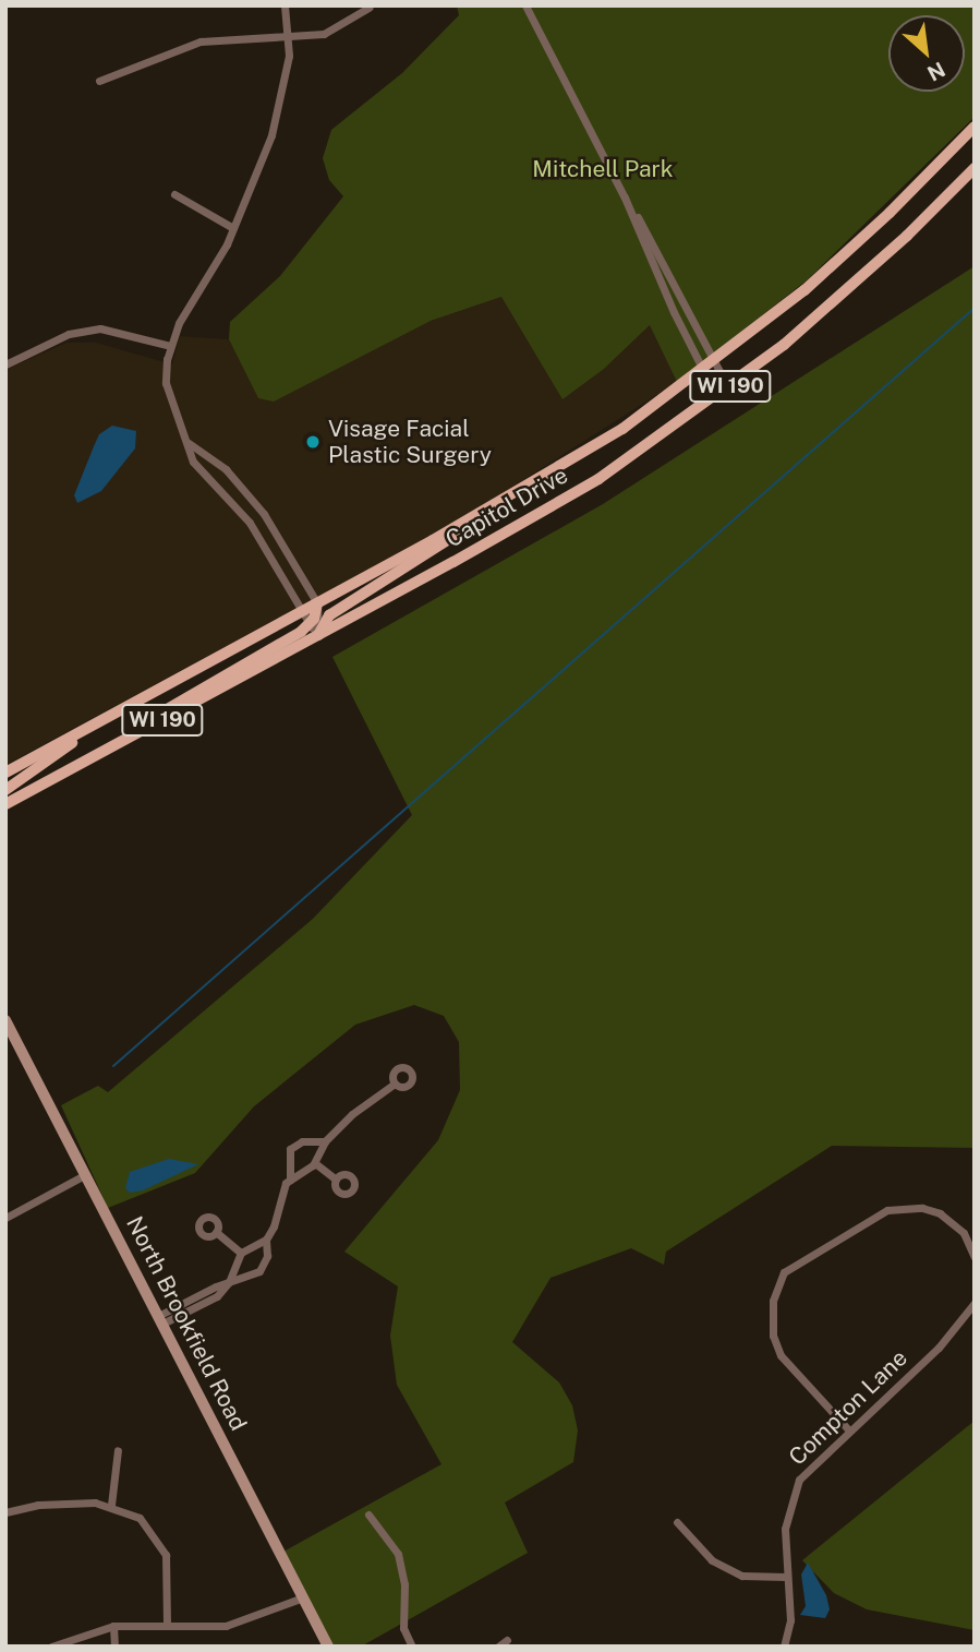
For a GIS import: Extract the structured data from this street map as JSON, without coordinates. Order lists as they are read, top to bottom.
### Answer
{
  "streets": {
    "main road": ["WI 190", "Capitol Drive"],
    "street": ["North Brookfield Road", "Compton Lane"]
  },
  "crossings": [
    ["WI 190", "Capitol Drive"]
  ],
  "parks": ["Mitchell Park"],
  "places": ["Visage Facial Plastic Surgery"],
  "north": "bottom right"
}
